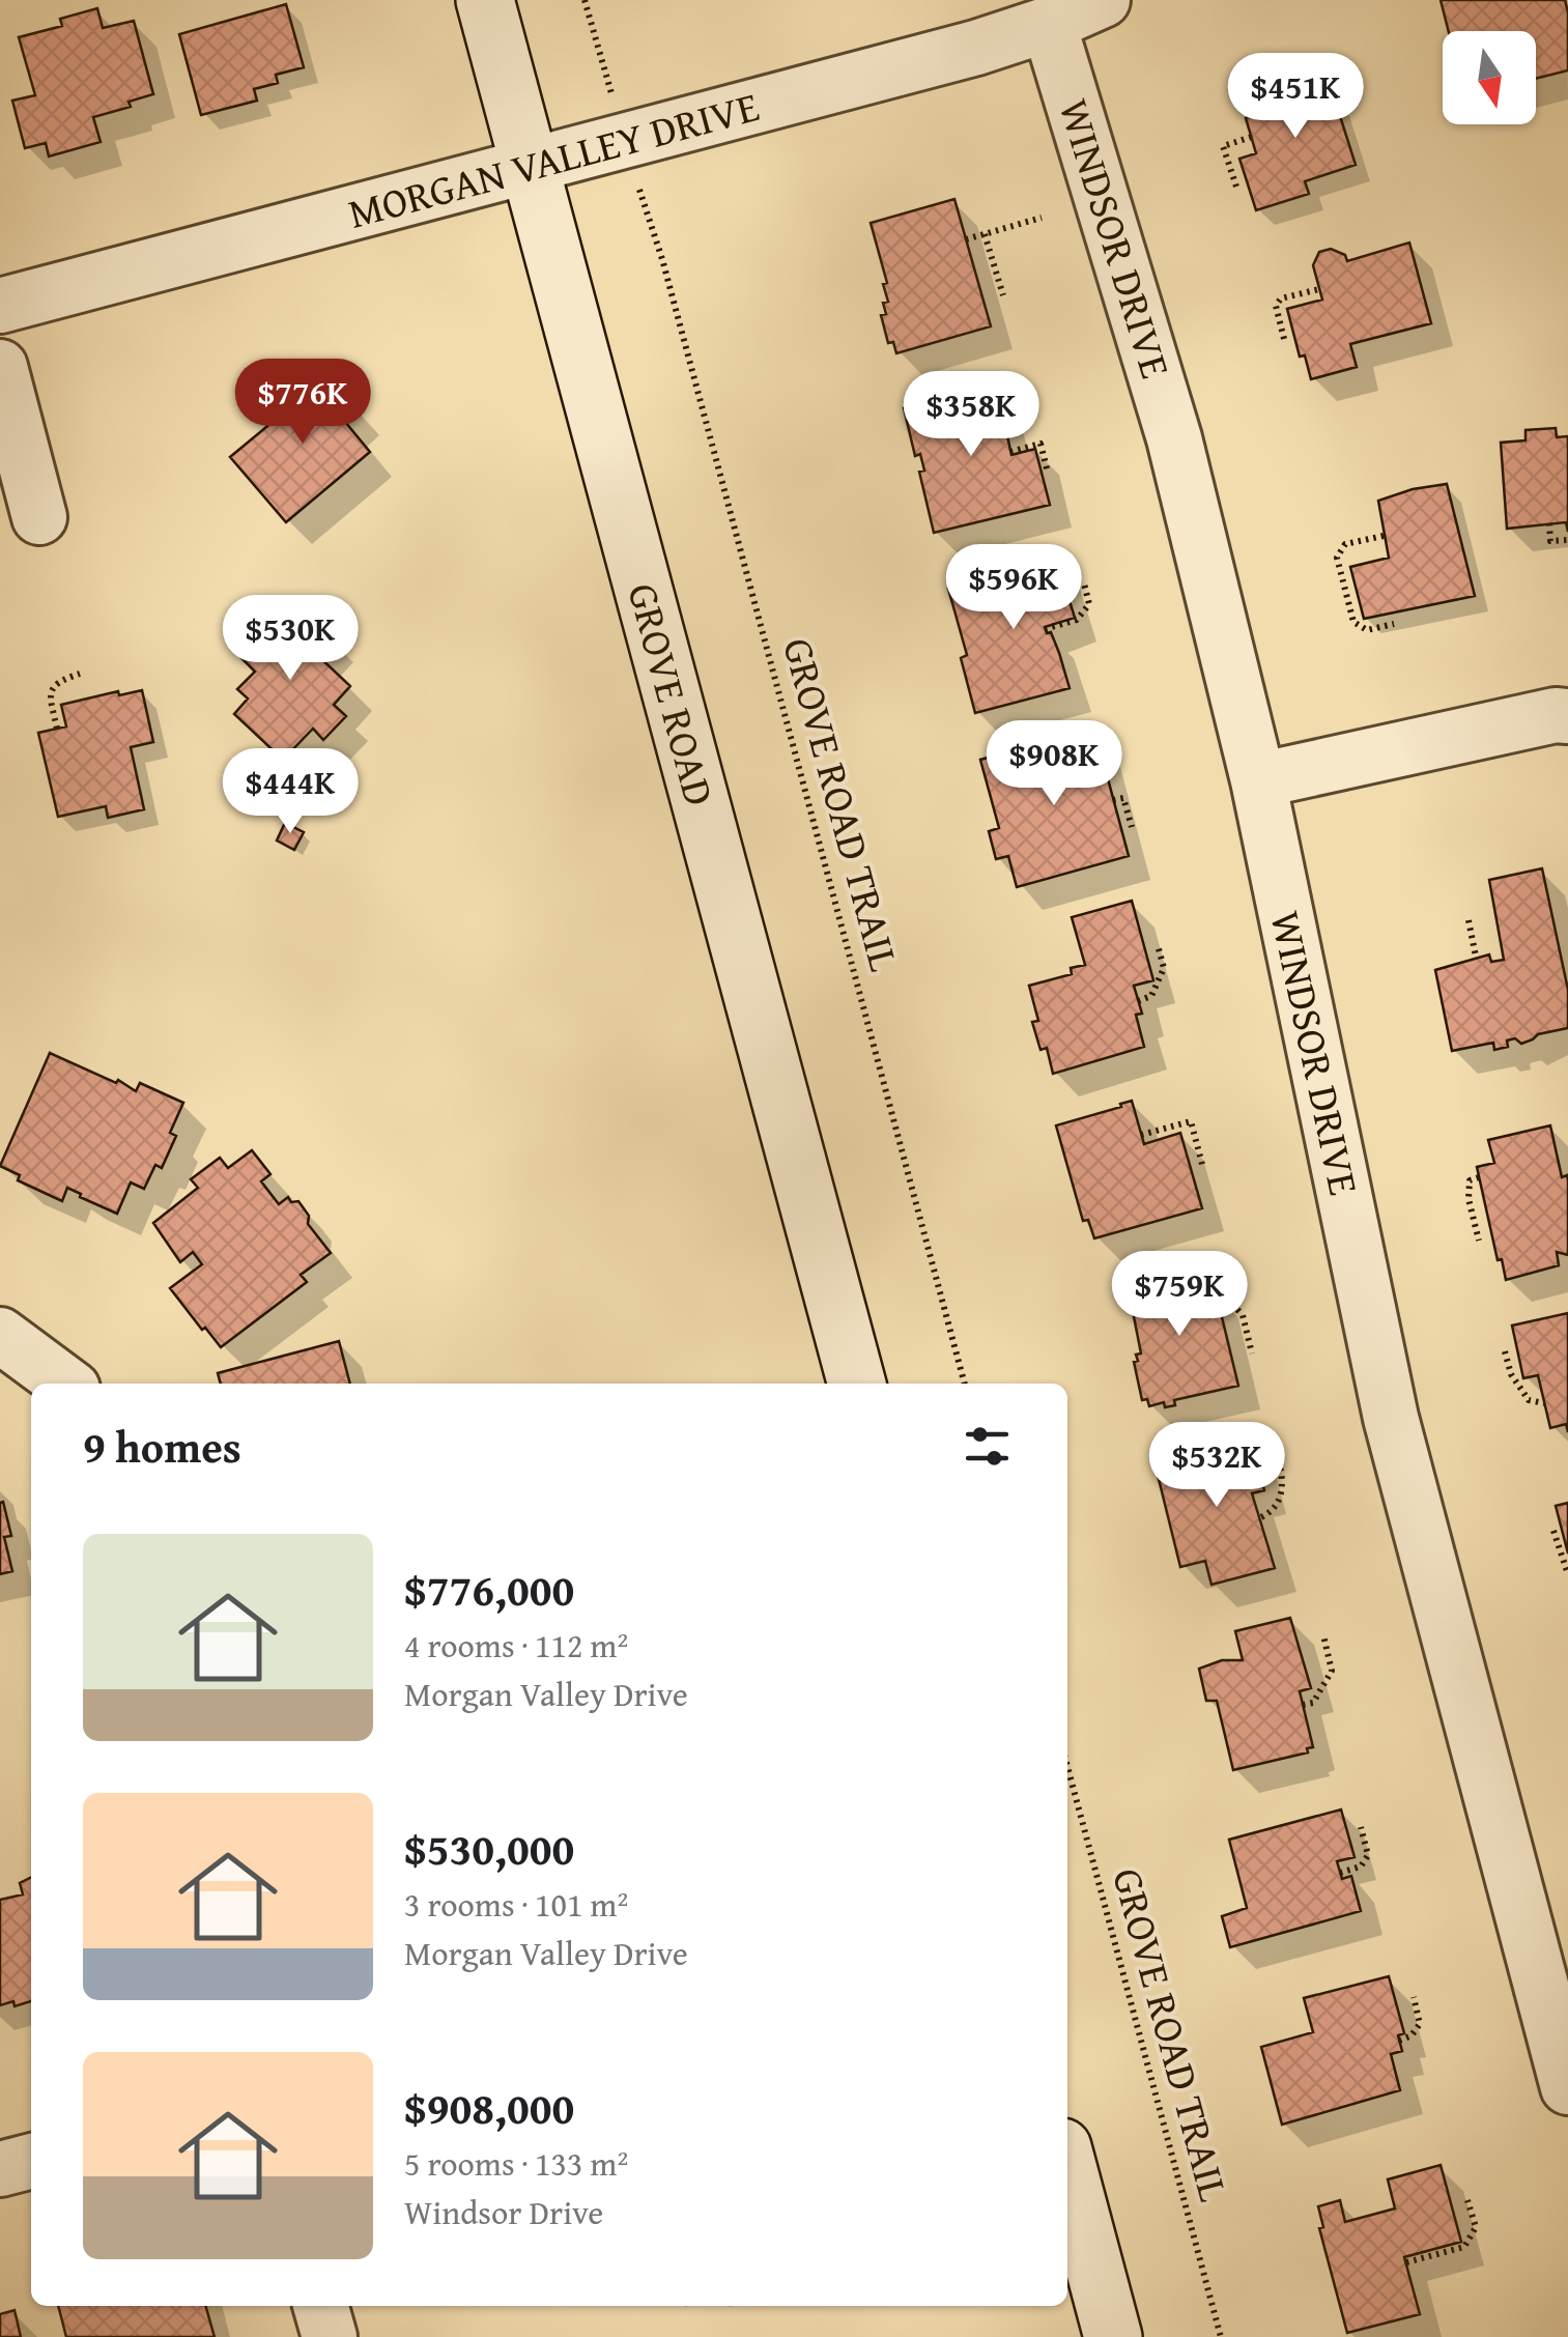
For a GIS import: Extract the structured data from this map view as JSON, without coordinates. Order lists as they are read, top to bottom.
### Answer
{
  "streets": {
    "street": ["MORGAN VALLEY DRIVE", "WINDSOR DRIVE", "GROVE ROAD"],
    "path": ["GROVE ROAD TRAIL"]
  },
  "crossings": [
    ["MORGAN VALLEY DRIVE", "WINDSOR DRIVE"],
    ["MORGAN VALLEY DRIVE", "GROVE ROAD"]
  ],
  "north": "bottom",
  "page": {
    "price": [
      "$451K",
      "$776K",
      "$358K",
      "$596K",
      "$530K",
      "$908K",
      "$444K",
      "$759K",
      "$532K"
    ],
    "heading": "9 homes",
    "list": [
      {
        "name": "$776,000",
        "note": "4 rooms · 112 m² · Morgan Valley Drive"
      },
      {
        "name": "$530,000",
        "note": "3 rooms · 101 m² · Morgan Valley Drive"
      },
      {
        "name": "$908,000",
        "note": "5 rooms · 133 m² · Windsor Drive"
      }
    ]
  }
}
